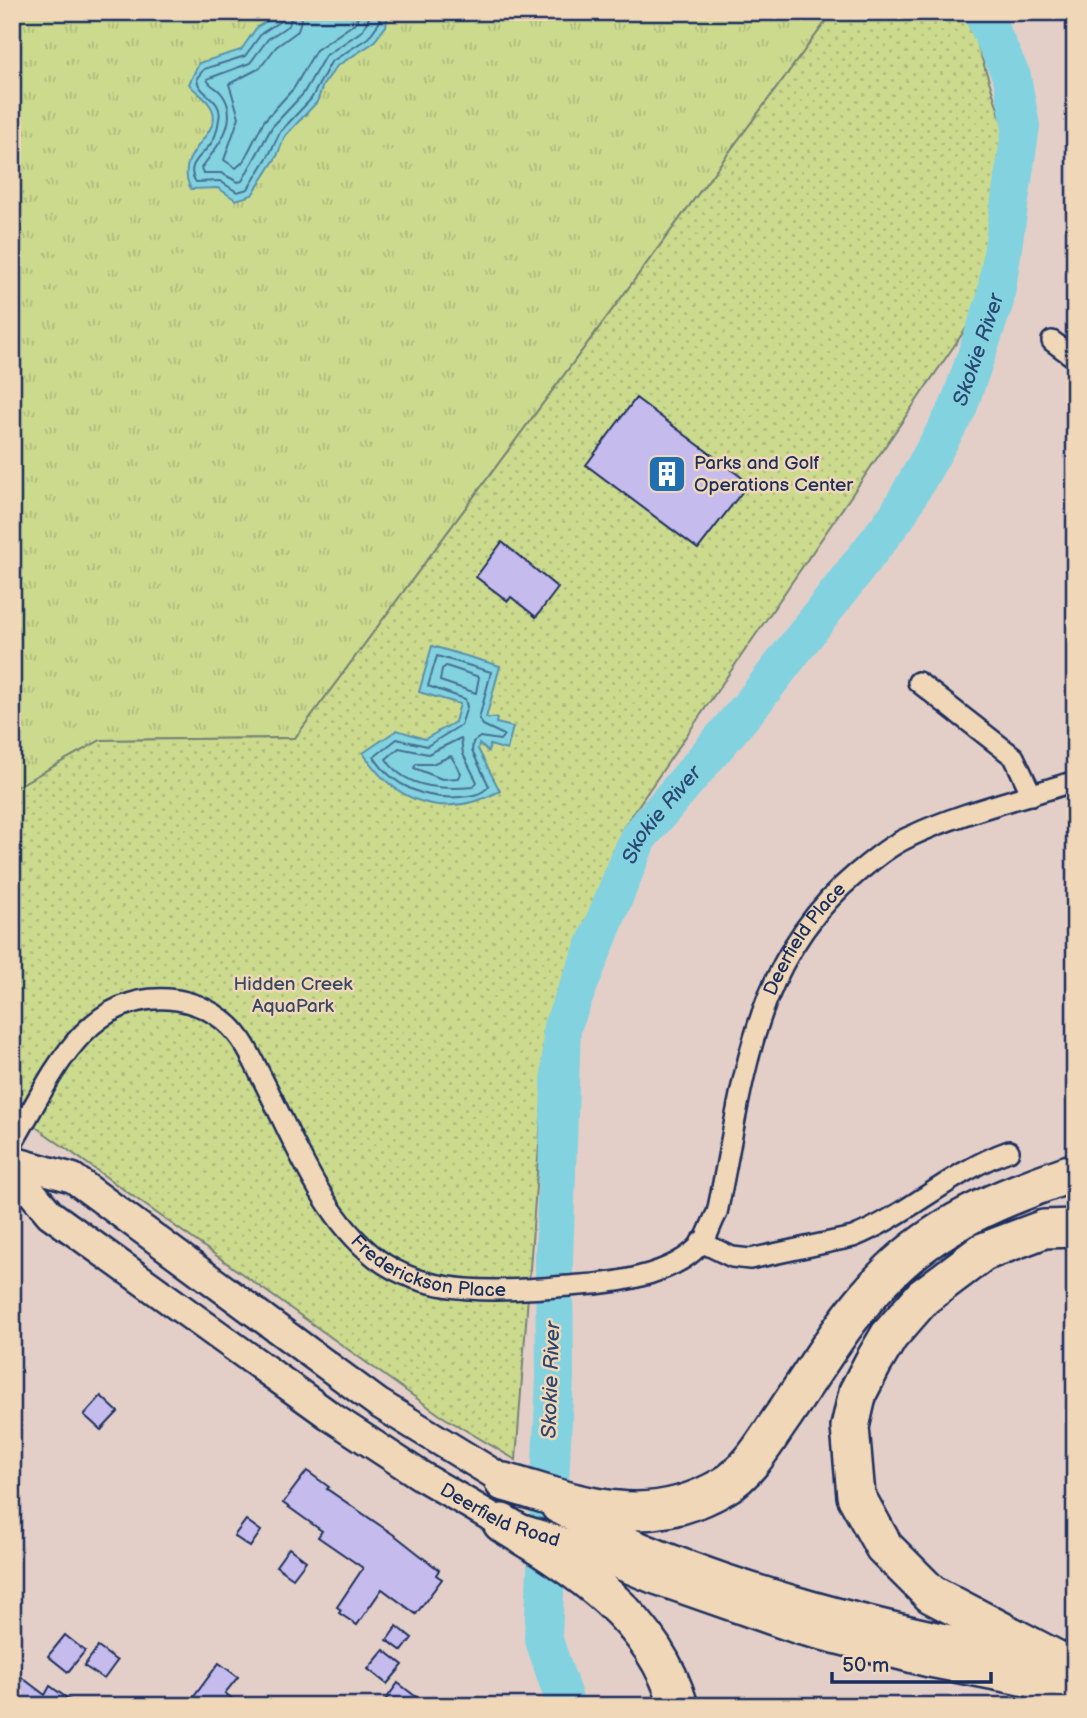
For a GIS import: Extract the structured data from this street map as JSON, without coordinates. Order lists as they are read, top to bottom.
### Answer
{
  "streets": {
    "main road": ["Deerfield Road"],
    "street": ["Deerfield Place", "Frederickson Place"]
  },
  "crossings": [
    ["Deerfield Place", "Frederickson Place"]
  ],
  "water": ["Skokie River"],
  "parks": ["Hidden Creek AquaPark"],
  "places": {
    "building": ["Parks and Golf Operations Center"]
  },
  "scale_bar": "50 m"
}
